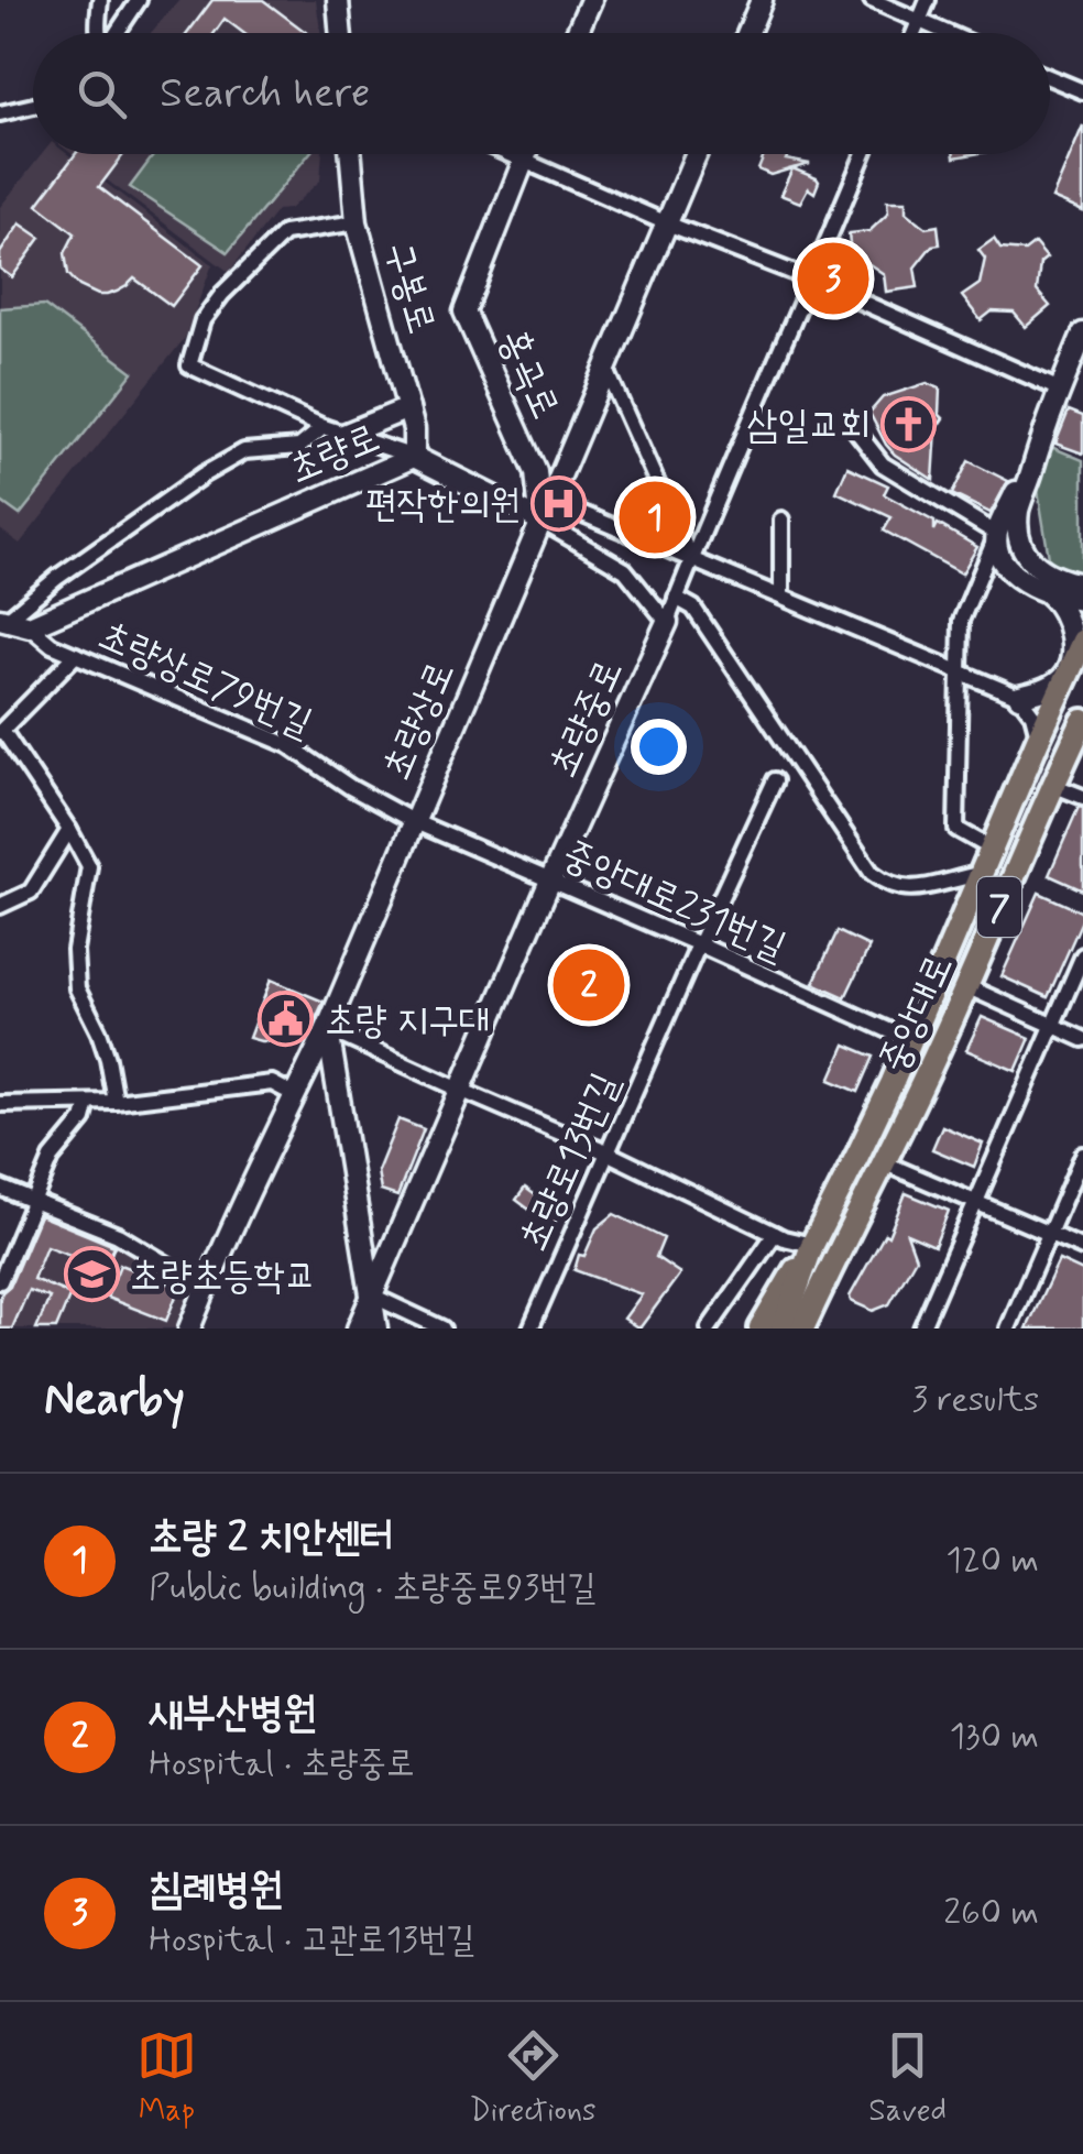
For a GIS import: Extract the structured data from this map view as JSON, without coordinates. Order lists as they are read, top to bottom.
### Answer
{
  "streets": {
    "main road": ["7", "중앙대로"],
    "street": [
      "구봉로",
      "홍곡로",
      "초량로",
      "초량상로79번길",
      "초량중로",
      "초량상로",
      "중앙대로231번길",
      "초량로13번길"
    ]
  },
  "crossings": [
    ["구봉로", "초량로"],
    ["홍곡로", "초량로"],
    ["홍곡로", "초량상로"],
    ["초량로", "초량상로79번길"],
    ["초량로", "초량중로"],
    ["초량로", "초량상로"],
    ["초량상로79번길", "초량상로"],
    ["초량상로79번길", "중앙대로231번길"],
    ["초량중로", "중앙대로231번길"],
    ["초량상로", "중앙대로231번길"],
    ["중앙대로231번길", "중앙대로"],
    ["중앙대로231번길", "초량로13번길"]
  ],
  "places": {
    "church": ["삼일교회"],
    "hospital": ["편작한의원"],
    "public building": ["초량 지구대"],
    "school or university": ["초량초등학교"]
  },
  "page": {
    "search": "Search here",
    "pins": ["3", "1", "2"],
    "heading": ["Nearby", "3 results"],
    "list": [
      {
        "mark": "1",
        "name": "초량 2 치안센터",
        "note": "Public building · 초량중로93번길",
        "value": "120 m"
      },
      {
        "mark": "2",
        "name": "새부산병원",
        "note": "Hospital · 초량중로",
        "value": "130 m"
      },
      {
        "mark": "3",
        "name": "침례병원",
        "note": "Hospital · 고관로13번길",
        "value": "260 m"
      }
    ],
    "nav": ["Map", "Directions", "Saved"]
  }
}
